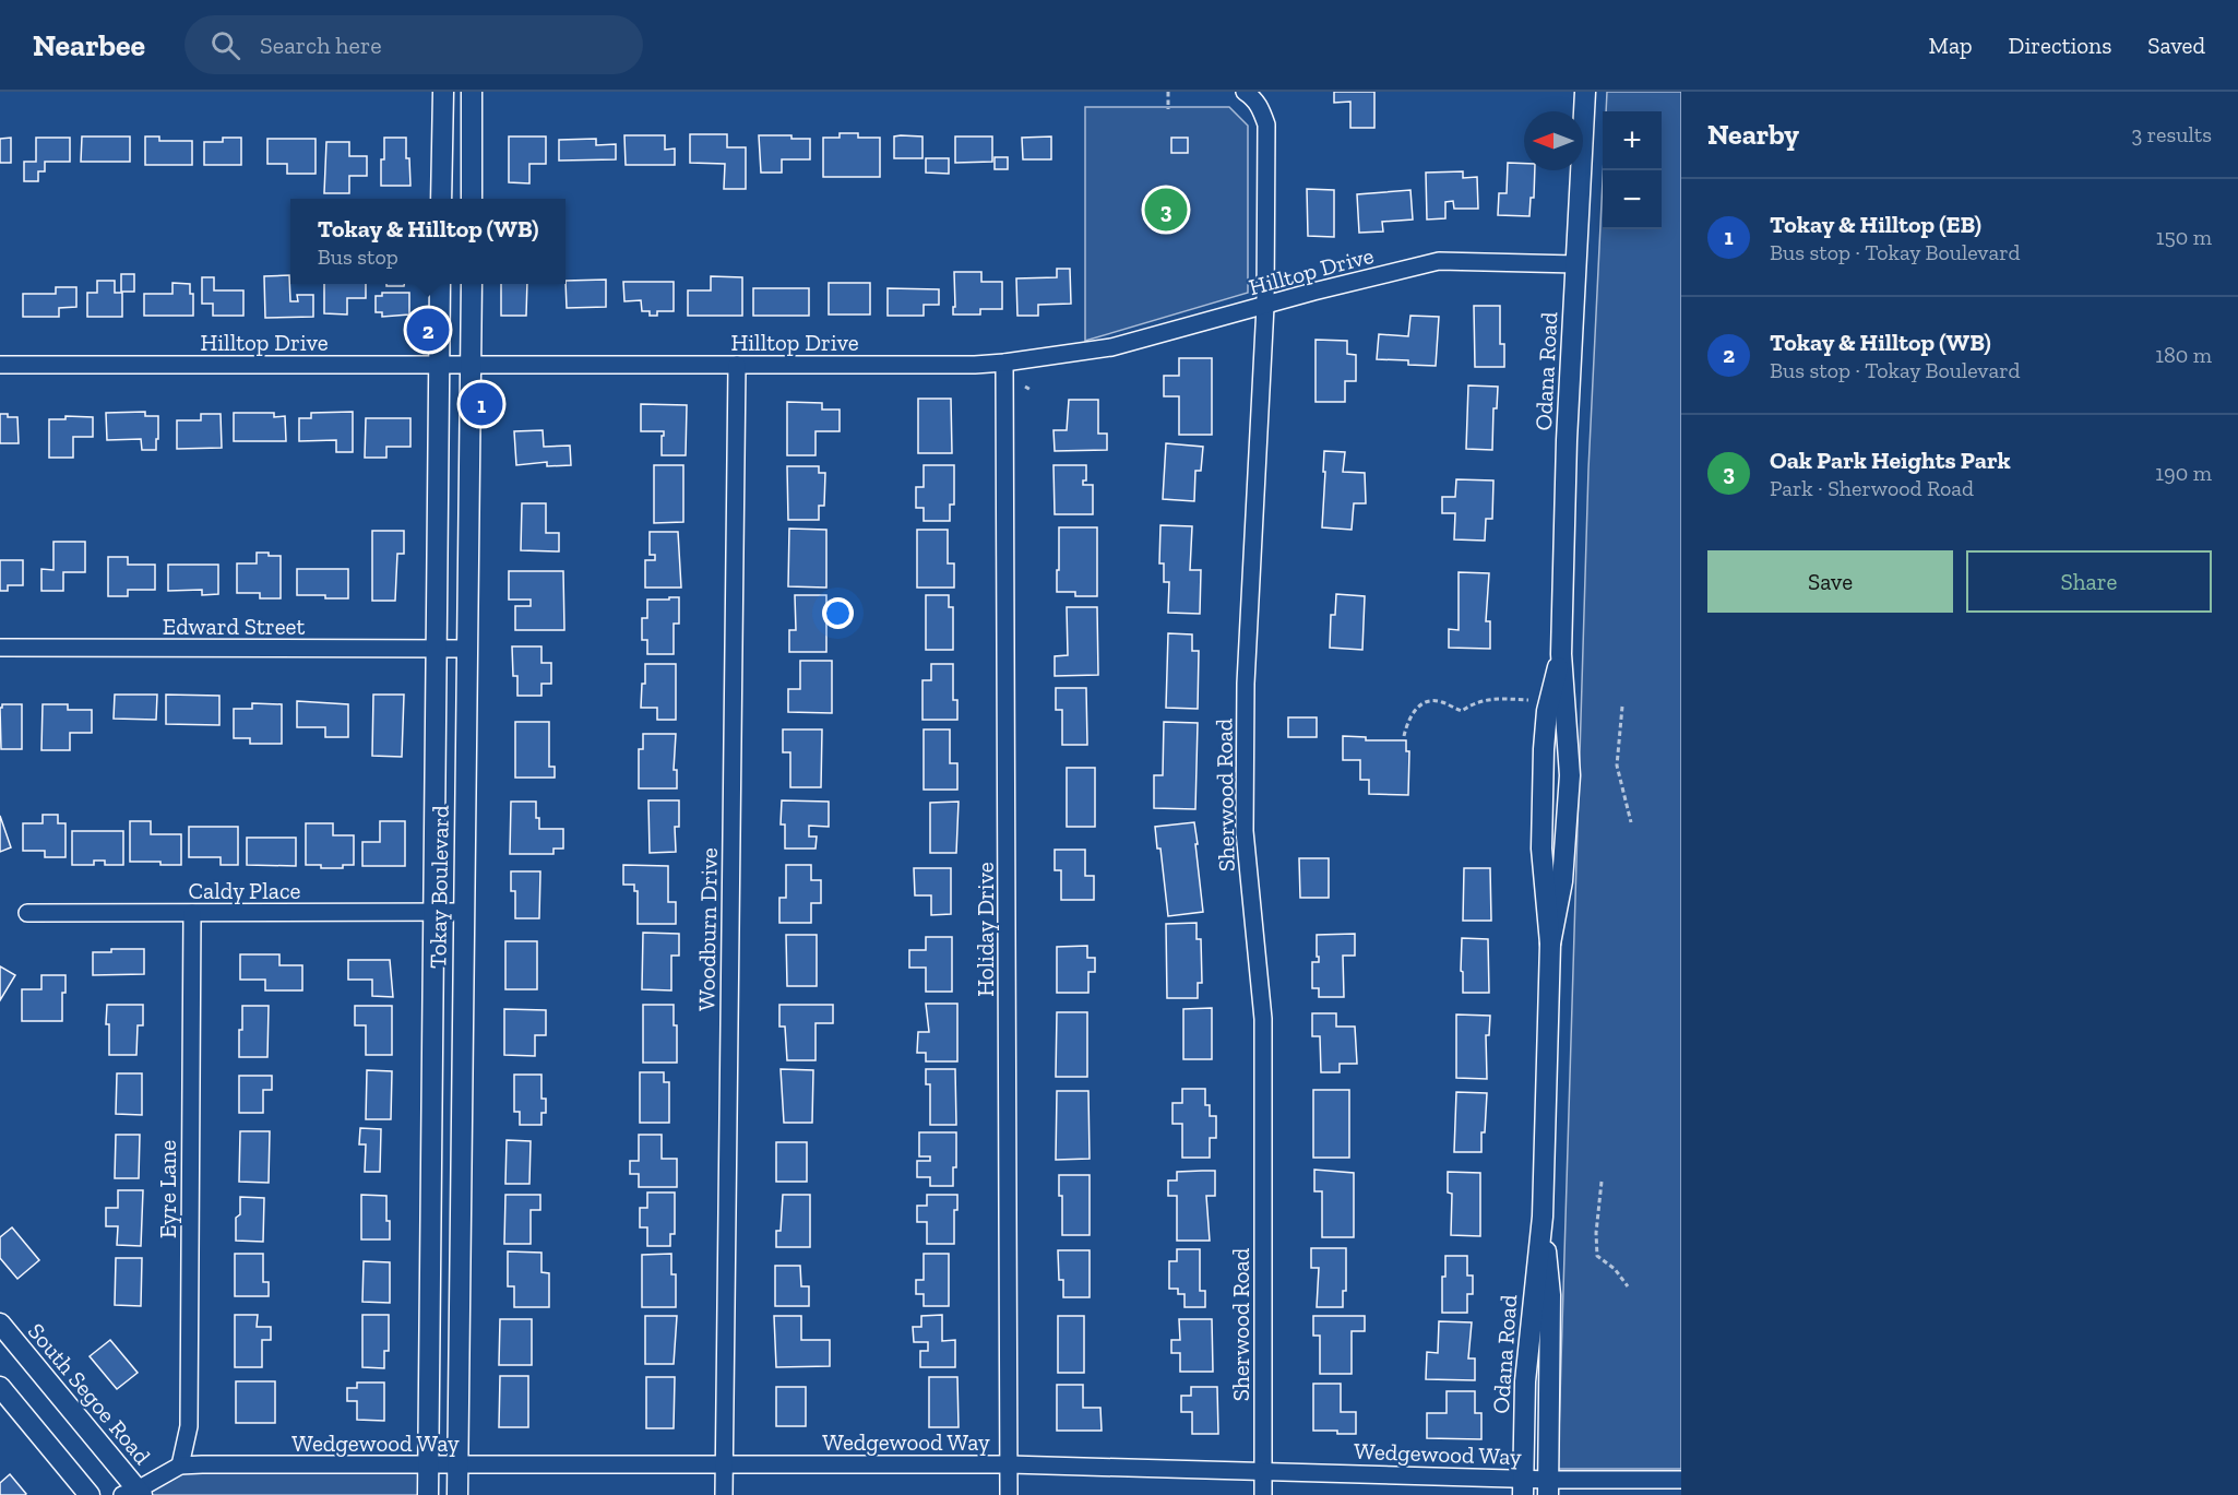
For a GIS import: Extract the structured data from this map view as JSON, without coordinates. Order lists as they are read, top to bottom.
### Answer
{
  "streets": {
    "street": [
      "Hilltop Drive",
      "Odana Road",
      "Edward Street",
      "Sherwood Road",
      "Tokay Boulevard",
      "Caldy Place",
      "Woodburn Drive",
      "Holiday Drive",
      "Eyre Lane",
      "South Segoe Road",
      "Wedgewood Way"
    ]
  },
  "crossings": [
    ["Hilltop Drive", "Odana Road"],
    ["Hilltop Drive", "Sherwood Road"],
    ["Hilltop Drive", "Tokay Boulevard"],
    ["Hilltop Drive", "Woodburn Drive"],
    ["Hilltop Drive", "Holiday Drive"],
    ["Odana Road", "Wedgewood Way"],
    ["Edward Street", "Tokay Boulevard"],
    ["Sherwood Road", "Wedgewood Way"],
    ["Tokay Boulevard", "Caldy Place"],
    ["Tokay Boulevard", "Wedgewood Way"],
    ["Caldy Place", "Eyre Lane"],
    ["Woodburn Drive", "Wedgewood Way"],
    ["Holiday Drive", "Wedgewood Way"],
    ["Eyre Lane", "Wedgewood Way"],
    ["South Segoe Road", "Wedgewood Way"]
  ],
  "north": "left",
  "page": {
    "header": "Nearbee",
    "search": "Search here",
    "nav": ["Map", "Directions", "Saved"],
    "heading": ["Nearby", "3 results"],
    "map_buttons": ["+", "−"],
    "list": [
      {
        "mark": "1",
        "name": "Tokay & Hilltop (EB)",
        "note": "Bus stop · Tokay Boulevard",
        "value": "150 m"
      },
      {
        "mark": "2",
        "name": "Tokay & Hilltop (WB)",
        "note": "Bus stop · Tokay Boulevard",
        "value": "180 m"
      },
      {
        "mark": "3",
        "name": "Oak Park Heights Park",
        "note": "Park · Sherwood Road",
        "value": "190 m"
      }
    ],
    "pins": ["3", "2", "1"],
    "popup": ["Tokay & Hilltop (WB)", "Bus stop"],
    "buttons": ["Save", "Share"]
  }
}
